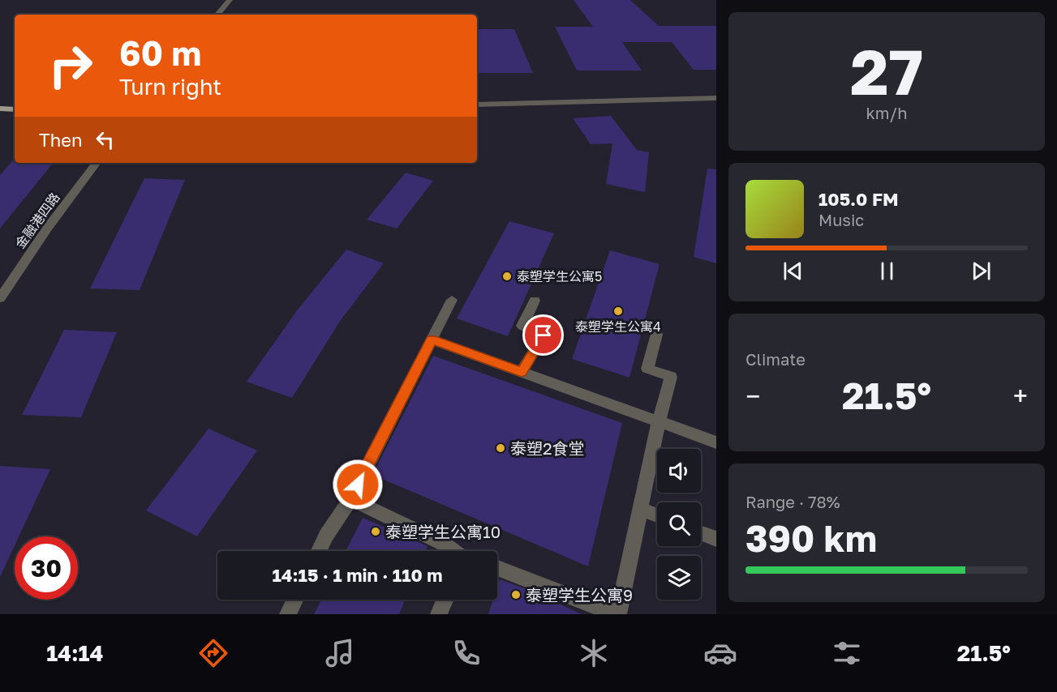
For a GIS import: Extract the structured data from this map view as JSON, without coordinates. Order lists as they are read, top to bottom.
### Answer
{
  "streets": {
    "street": ["金融港四路"]
  },
  "places": [
    "泰塑学生公寓5",
    "泰塑学生公寓4",
    "泰塑2食堂",
    "泰塑学生公寓10",
    "泰塑学生公寓9"
  ],
  "page": {
    "tile": [
      ["27", "km/h"],
      "Climate",
      ["Range · 78%", "390 km"]
    ],
    "turn": ["60 m", "Turn right"],
    "then": "Then",
    "song": ["105.0 FM", "Music"],
    "heat": ["−", "21.5°", "+"],
    "limit": "30",
    "trip": "14:15 · 1 min · 110 m",
    "tabs": ["14:14", "21.5°"]
  }
}
